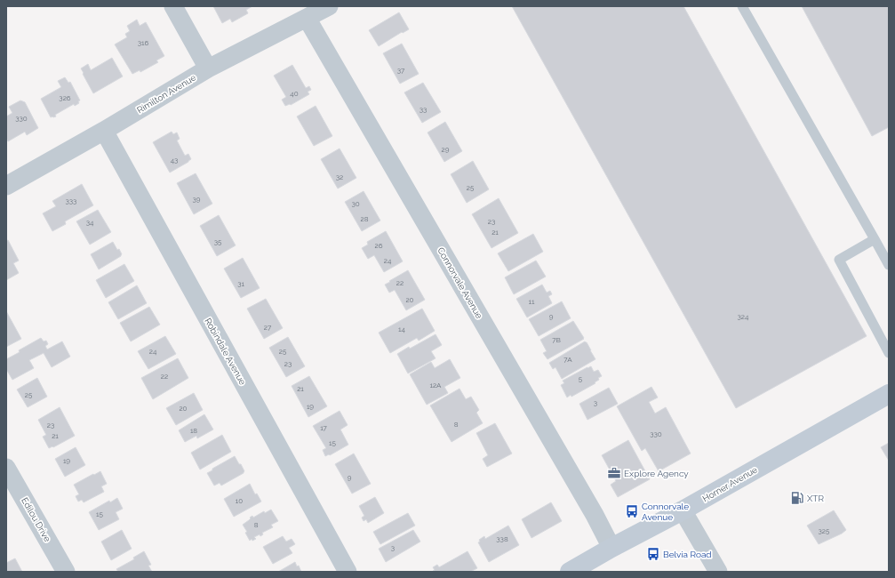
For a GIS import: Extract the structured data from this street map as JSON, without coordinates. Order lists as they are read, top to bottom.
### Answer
{
  "streets": {
    "main road": ["Horner Avenue"],
    "street": [
      "Rimilton Avenue",
      "Connorvale Avenue",
      "Robindale Avenue",
      "Edilou Drive"
    ]
  },
  "crossings": [
    ["Rimilton Avenue", "Connorvale Avenue"],
    ["Rimilton Avenue", "Robindale Avenue"],
    ["Connorvale Avenue", "Horner Avenue"]
  ],
  "places": {
    "office": ["Explore Agency"],
    "fuel station": ["XTR"],
    "bus stop": ["Connorvale Avenue", "Belvia Road"]
  },
  "house_numbers": [
    "316",
    "37",
    "40",
    "326",
    "33",
    "330",
    "29",
    "43",
    "32",
    "25",
    "39",
    "333",
    "30",
    "28",
    "23",
    "34",
    "21",
    "35",
    "26",
    "24",
    "22",
    "31",
    "20",
    "11",
    "9",
    "324",
    "27",
    "14",
    "7B",
    "24",
    "25",
    "7A",
    "23",
    "22",
    "5",
    "12A",
    "21",
    "25",
    "3",
    "19",
    "20",
    "8",
    "23",
    "17",
    "18",
    "330",
    "21",
    "15",
    "19",
    "9",
    "10",
    "15",
    "8",
    "325",
    "338",
    "3"
  ]
}
